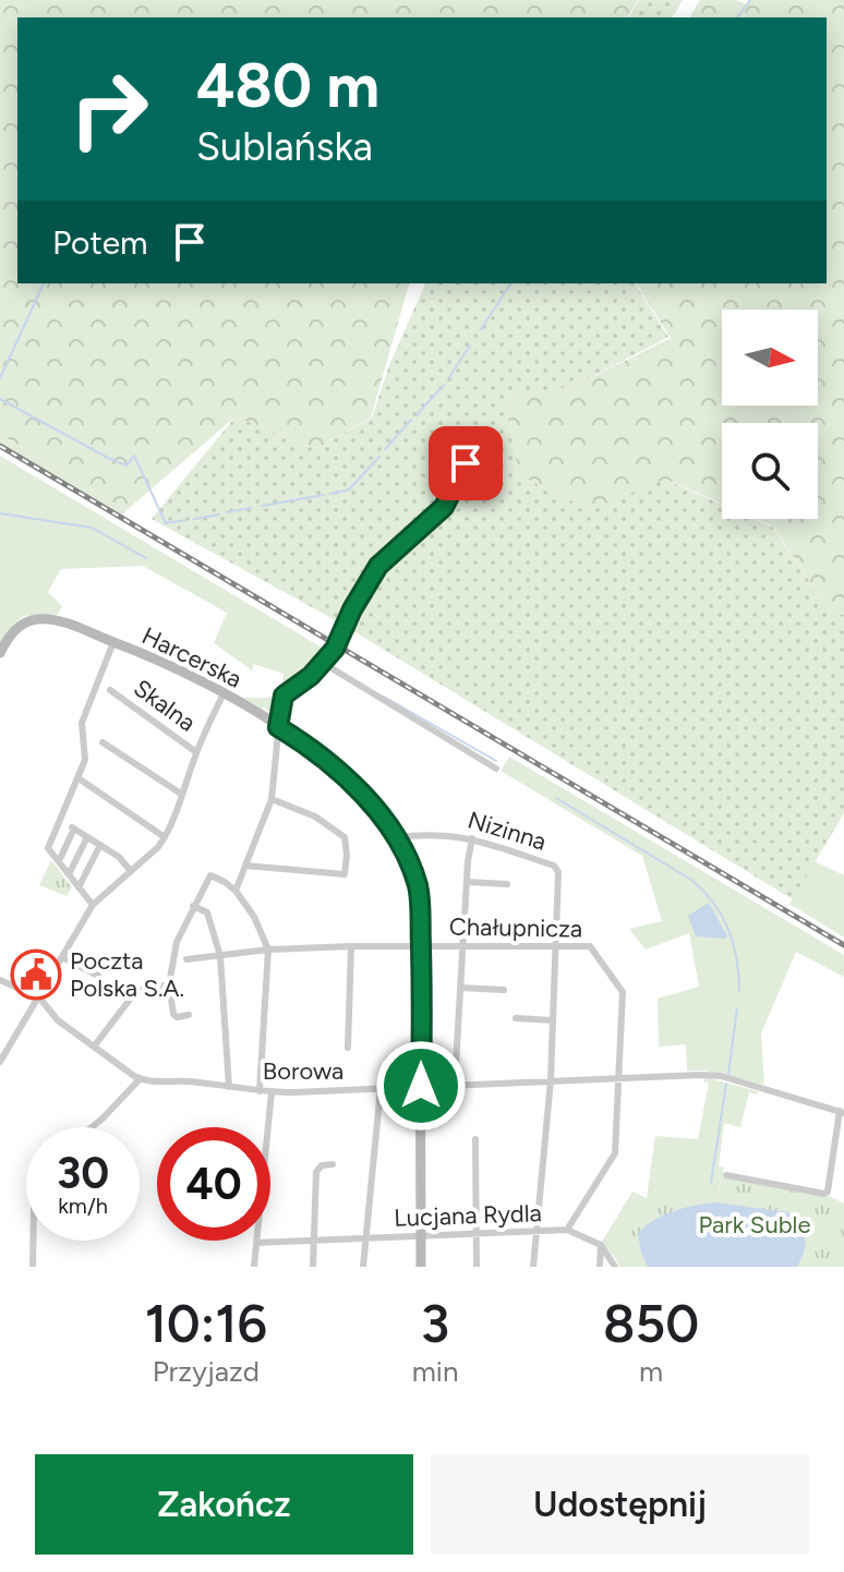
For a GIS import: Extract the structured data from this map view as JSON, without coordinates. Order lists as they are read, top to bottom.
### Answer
{
  "streets": {
    "street": [
      "Harcerska",
      "Skalna",
      "Nizinna",
      "Chałupnicza",
      "Borowa",
      "Lucjana Rydla"
    ]
  },
  "crossings": [
    ["Harcerska", "Skalna"],
    ["Harcerska", "Nizinna"],
    ["Harcerska", "Chałupnicza"],
    ["Harcerska", "Borowa"],
    ["Harcerska", "Lucjana Rydla"],
    ["Nizinna", "Chałupnicza"],
    ["Nizinna", "Borowa"],
    ["Nizinna", "Lucjana Rydla"],
    ["Chałupnicza", "Borowa"],
    ["Chałupnicza", "Lucjana Rydla"],
    ["Borowa", "Lucjana Rydla"]
  ],
  "parks": ["Park Suble"],
  "places": {
    "public building": ["Poczta Polska S.A."]
  },
  "north": "right",
  "page": {
    "turn": ["480 m", "Sublańska"],
    "then": "Potem",
    "speed": "30 km/h",
    "limit": "40",
    "eta": [
      "10:16",
      "Przyjazd",
      "3",
      "min",
      "850",
      "m"
    ],
    "buttons": ["Zakończ", "Udostępnij"]
  }
}
